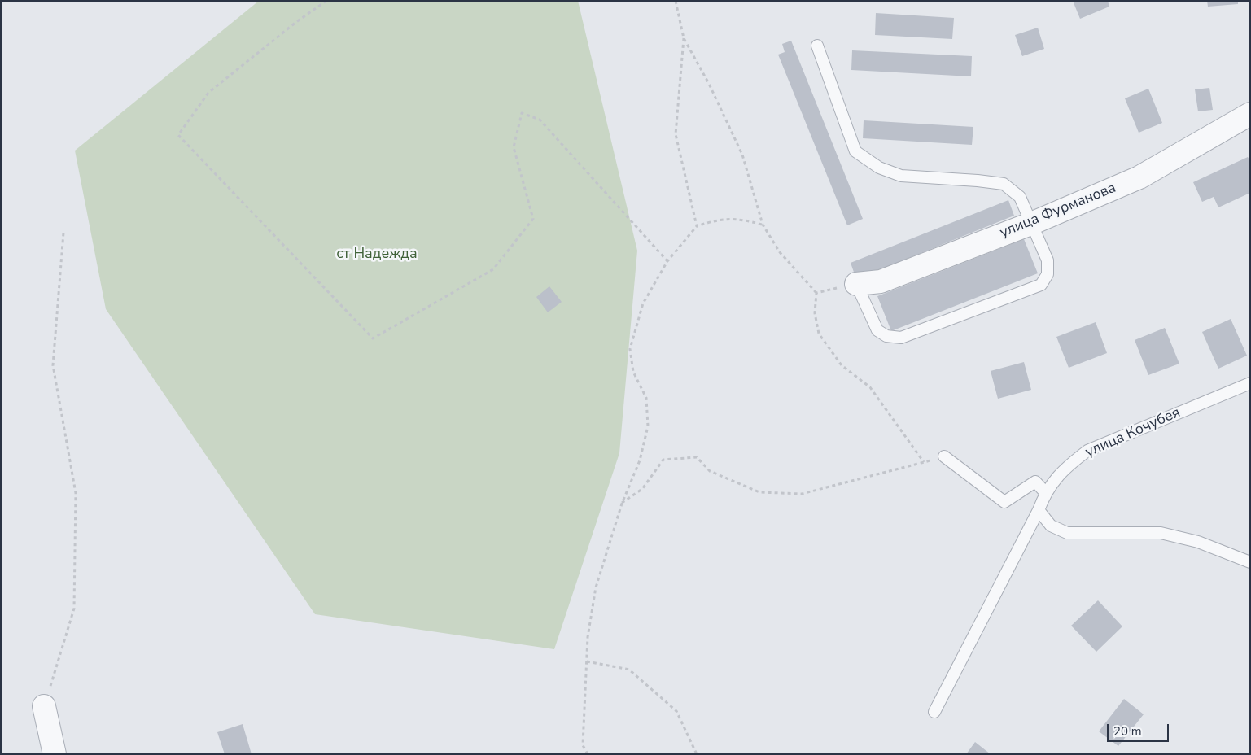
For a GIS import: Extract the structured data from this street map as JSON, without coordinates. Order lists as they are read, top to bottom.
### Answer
{
  "streets": {
    "street": ["улица Фурманова"],
    "lane": ["улица Кочубея"]
  },
  "parks": ["ст Надежда"],
  "scale_bar": "20 m"
}
